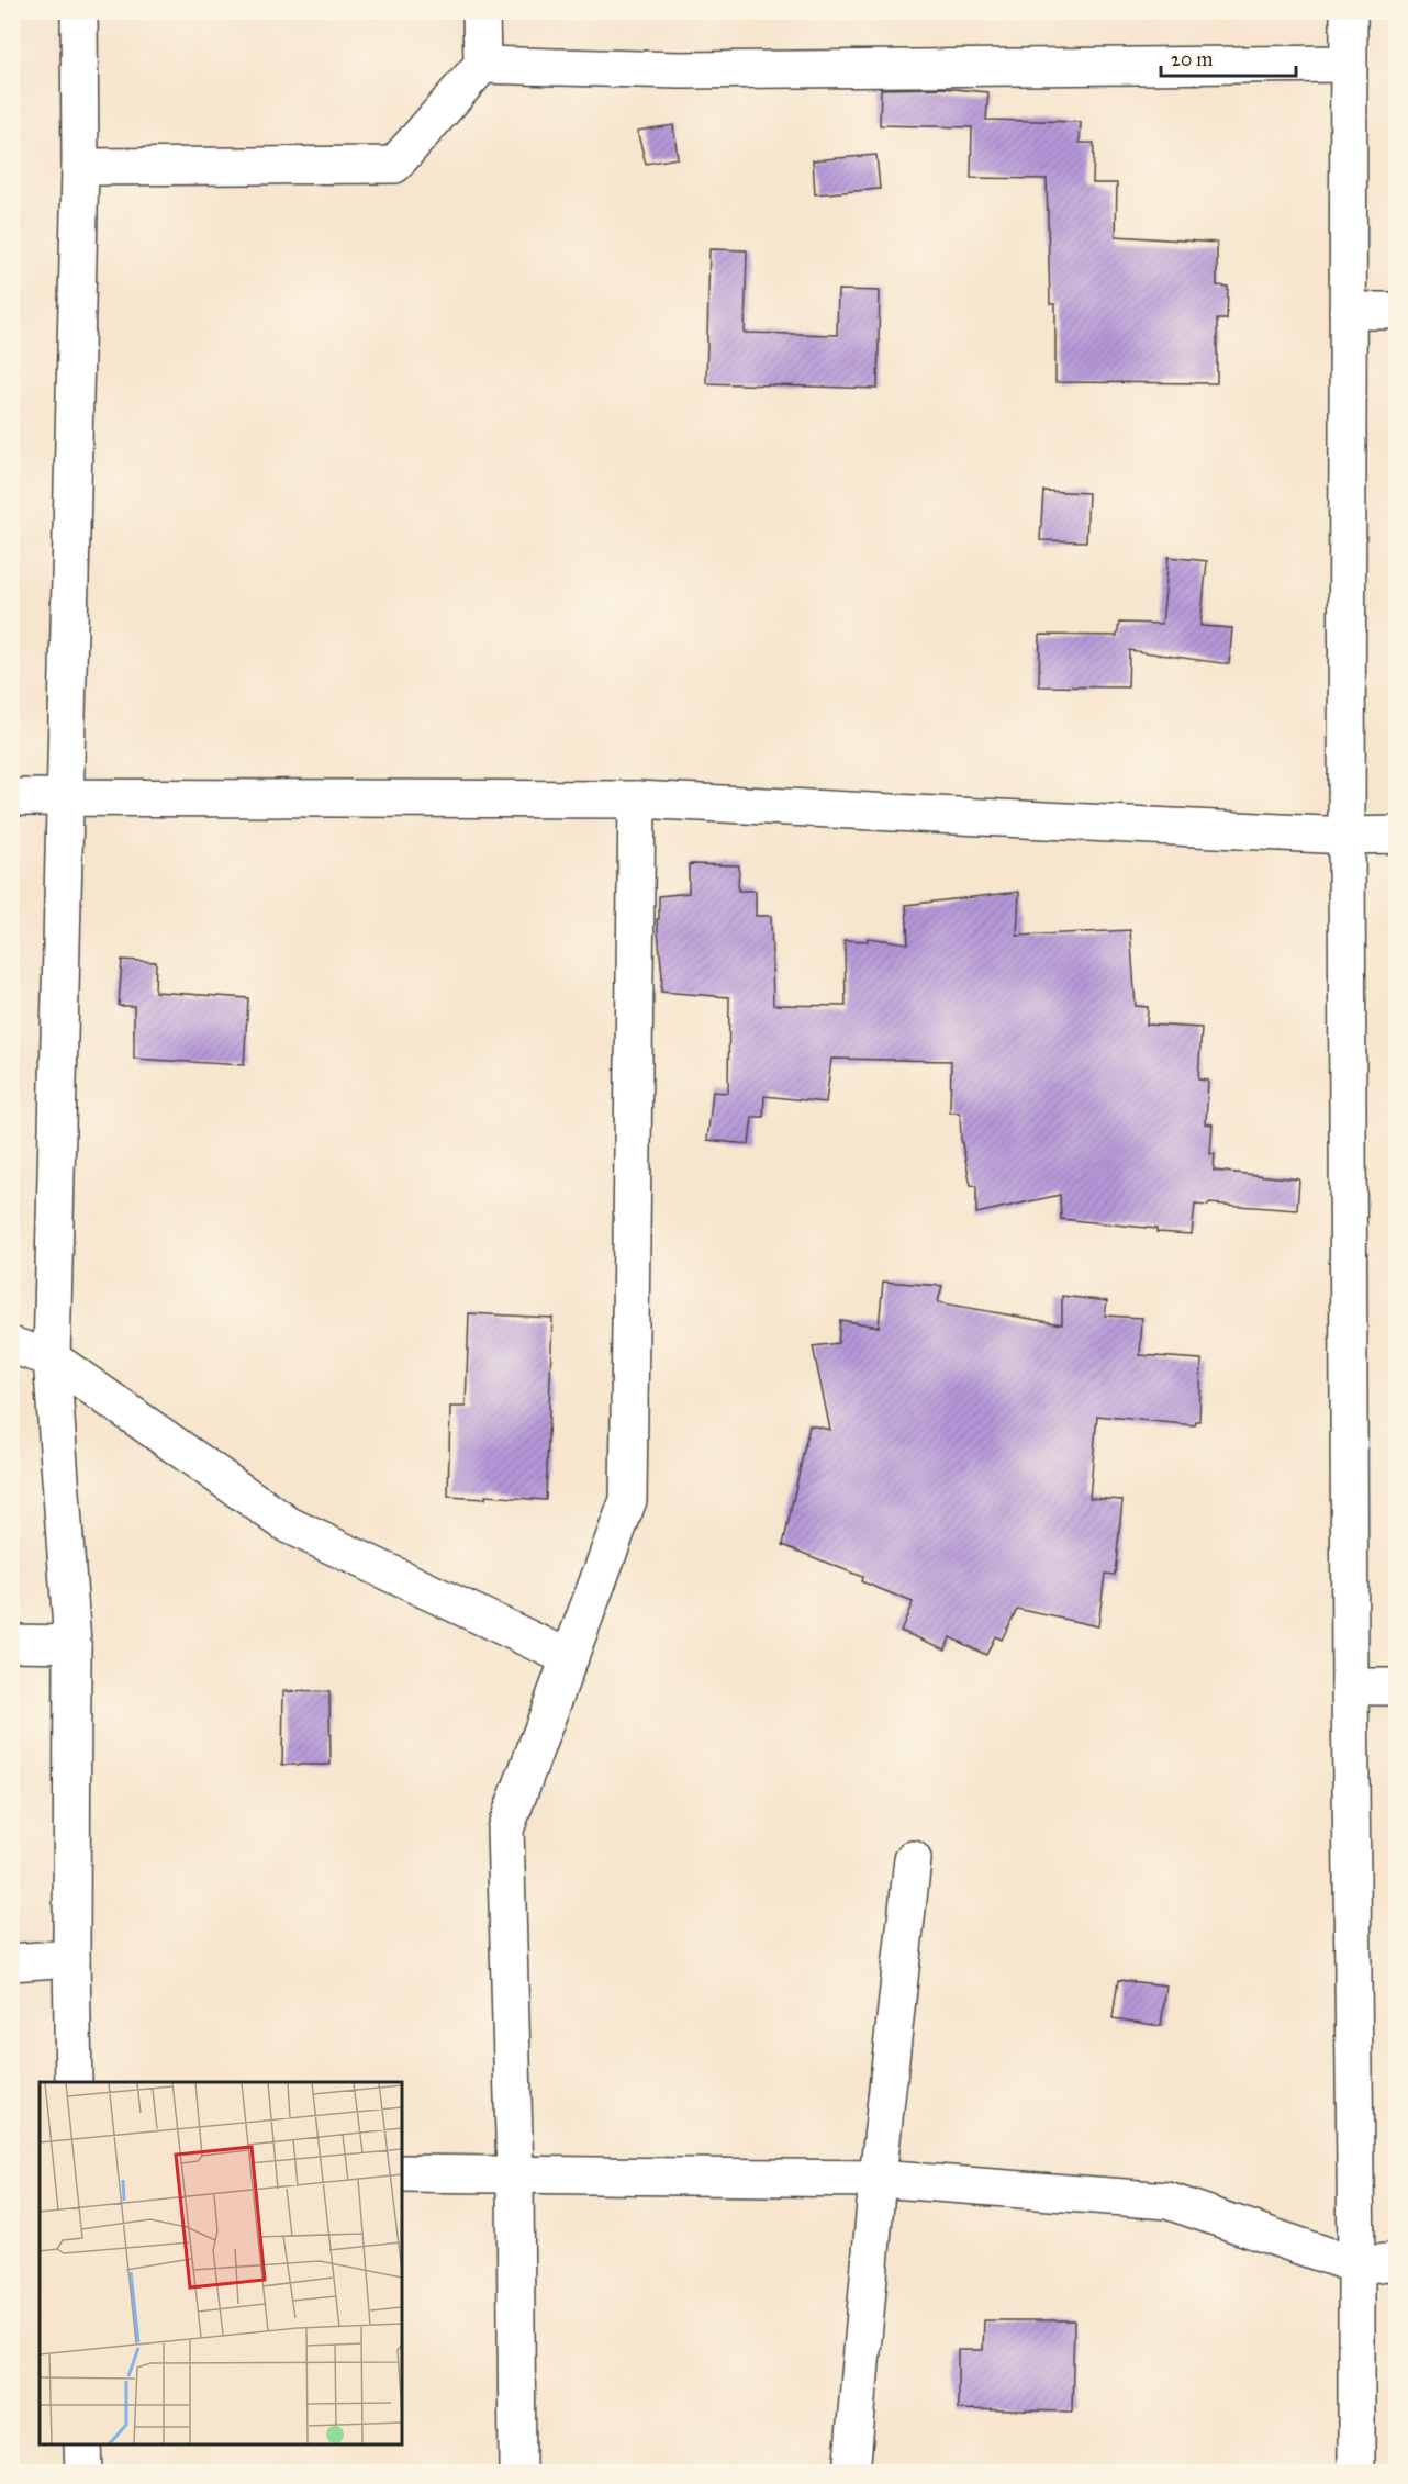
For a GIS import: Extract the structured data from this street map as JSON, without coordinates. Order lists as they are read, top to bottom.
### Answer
{
  "scale_bar": "20 m"
}
